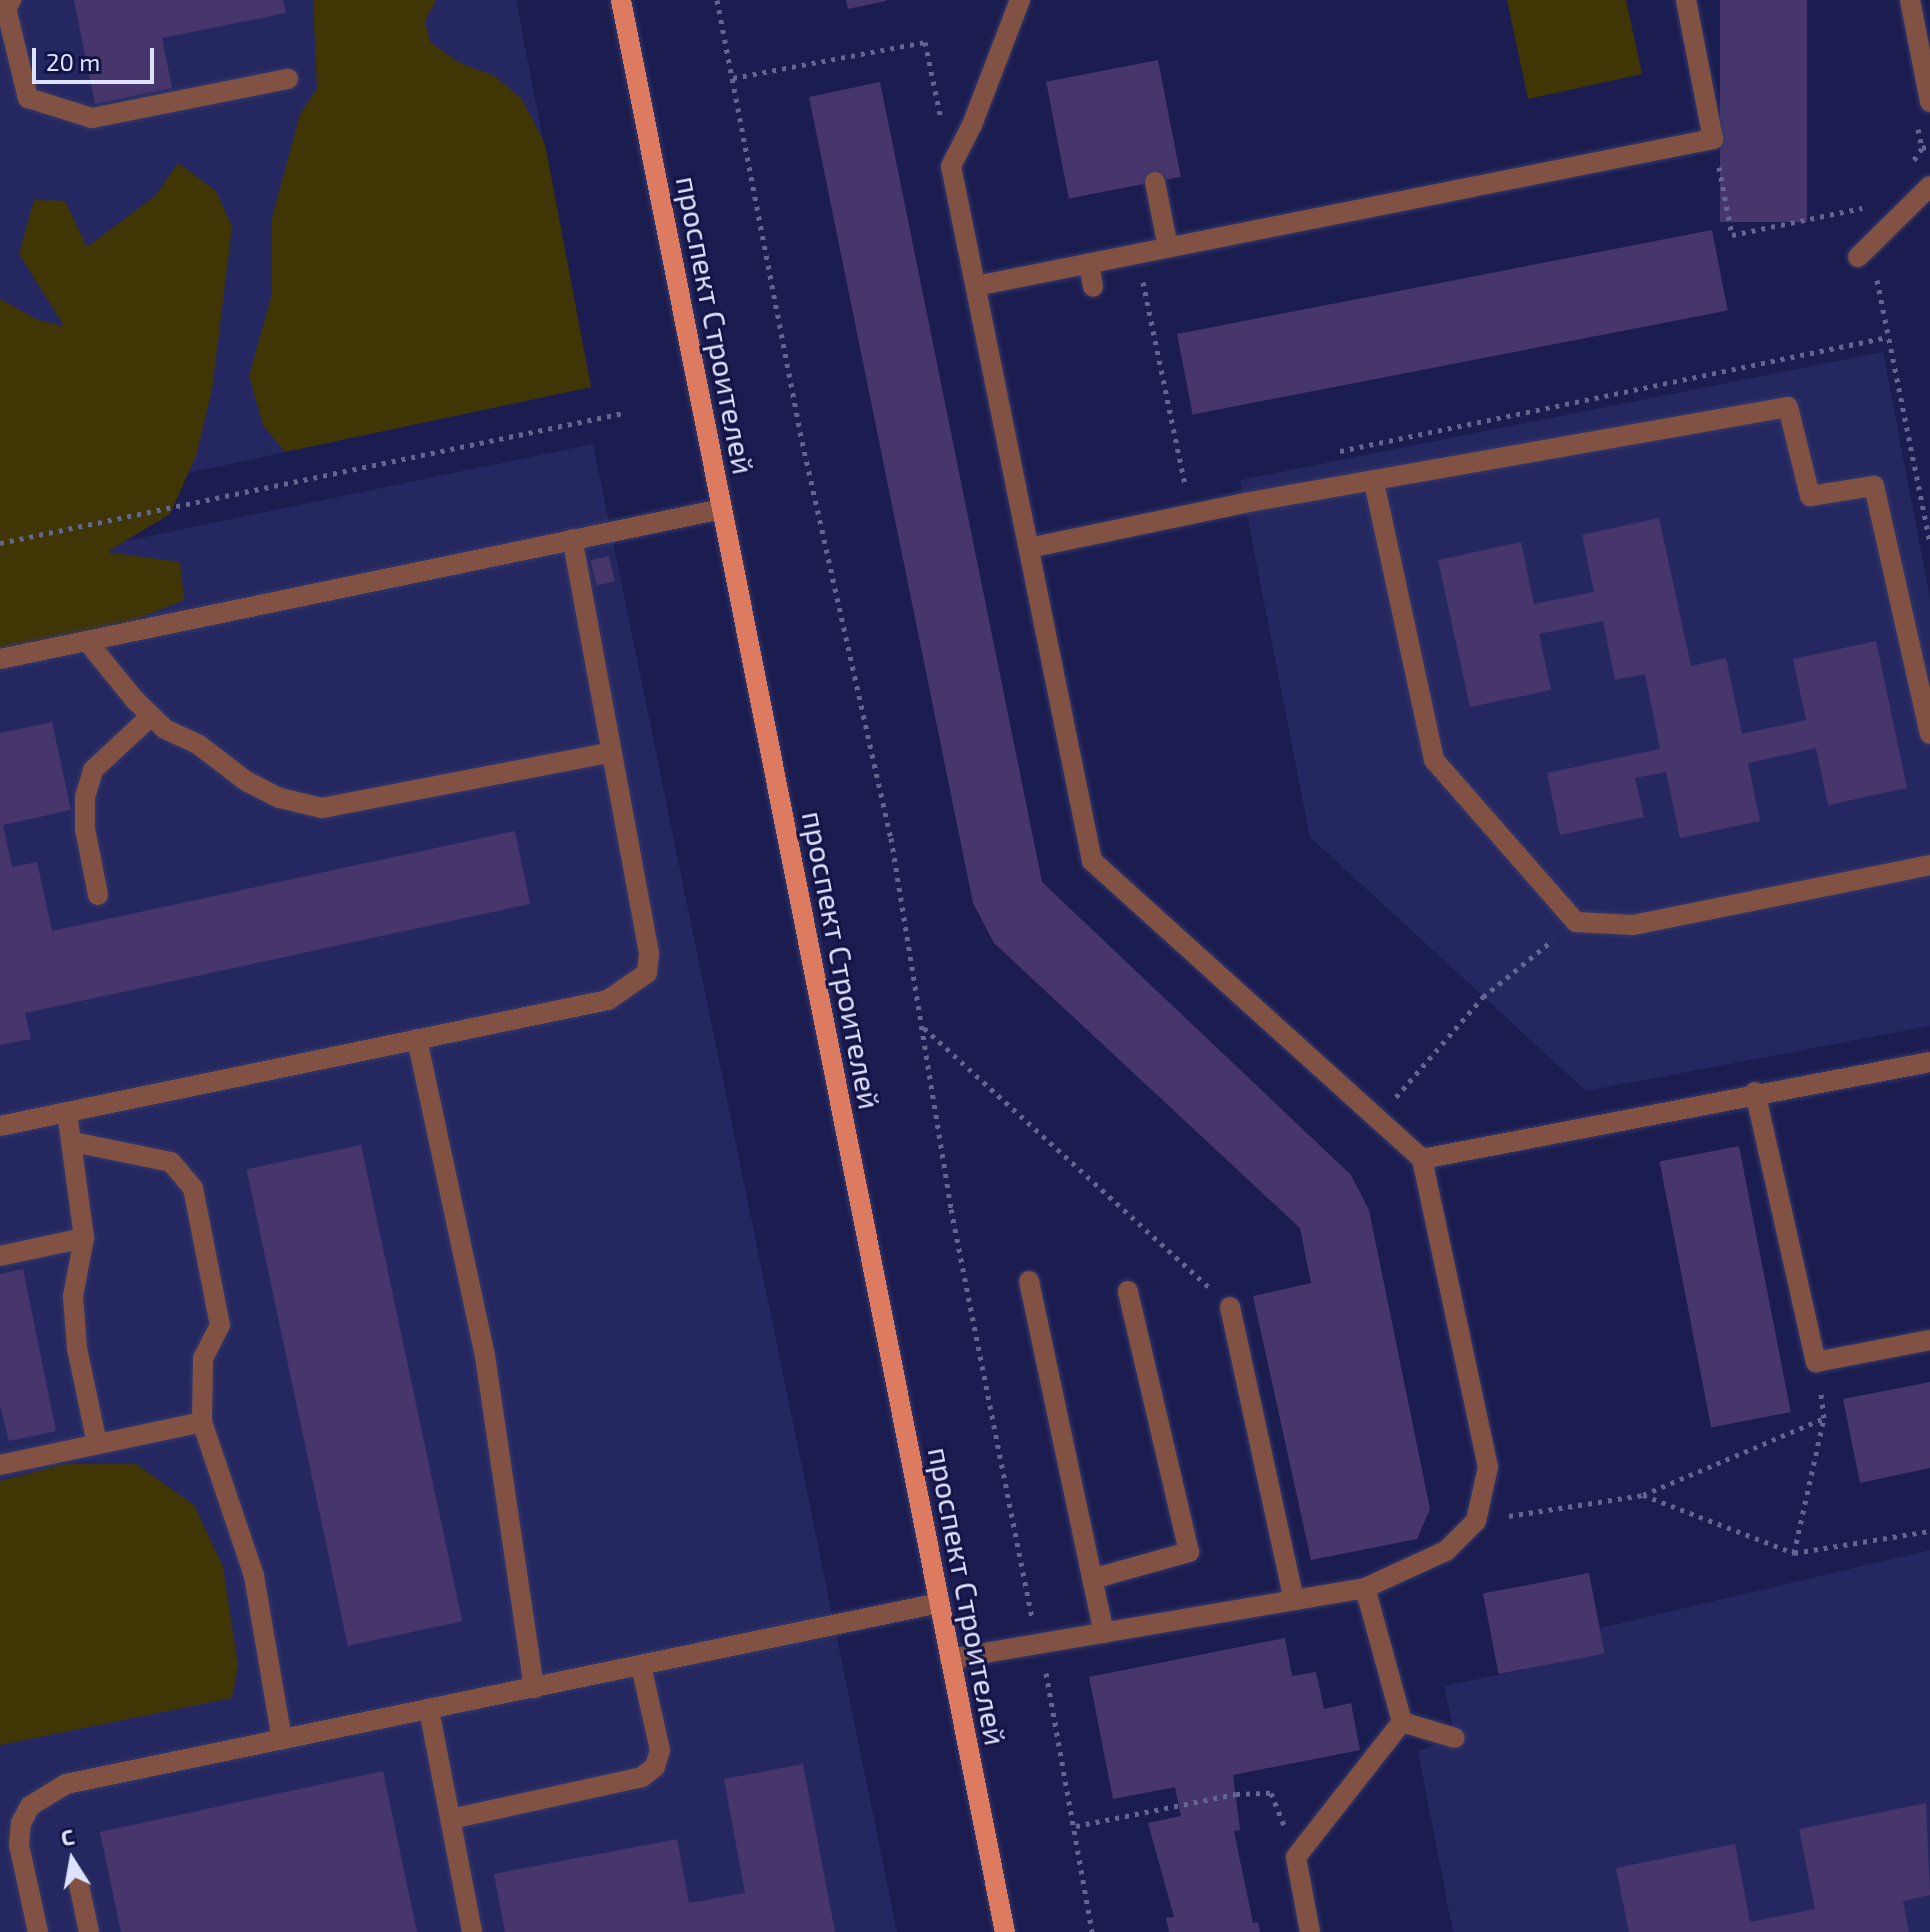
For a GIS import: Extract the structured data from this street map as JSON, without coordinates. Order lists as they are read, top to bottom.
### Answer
{
  "streets": {
    "main road": ["проспект Строителей"]
  },
  "scale_bar": "20 m",
  "north": "top"
}
